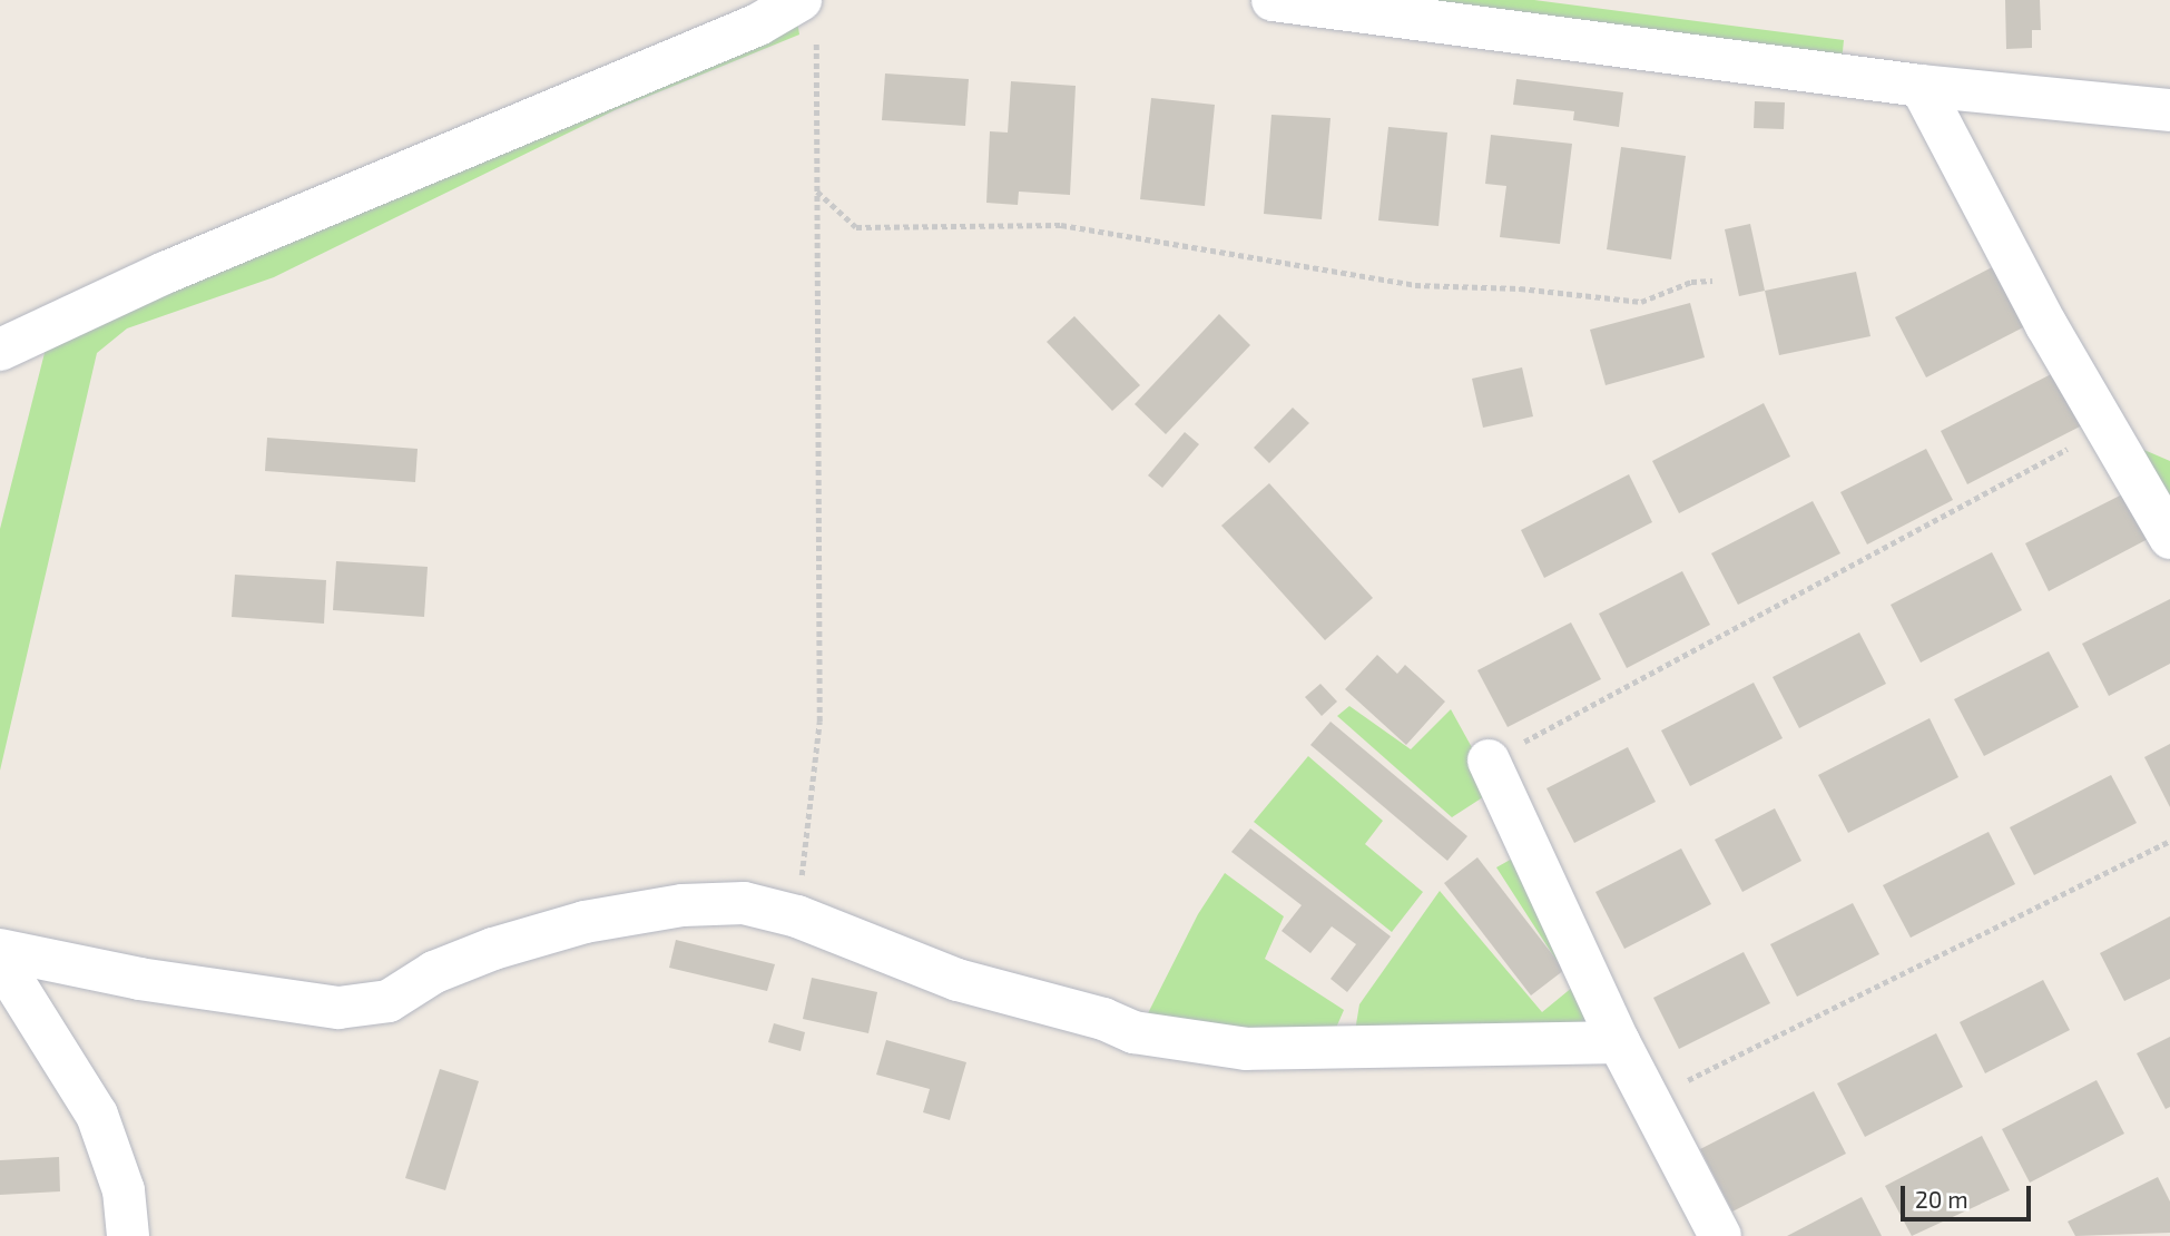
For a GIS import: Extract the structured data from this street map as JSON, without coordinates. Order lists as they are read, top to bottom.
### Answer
{
  "scale_bar": "20 m"
}
